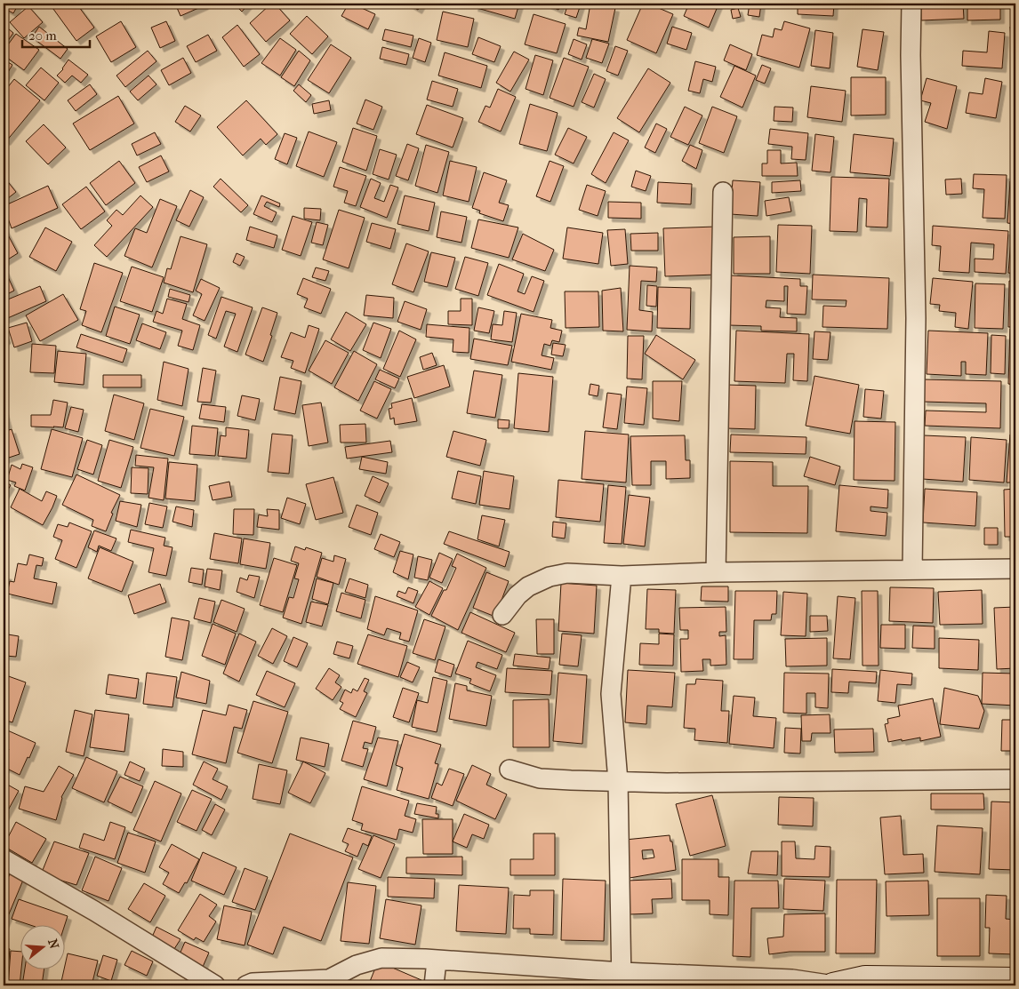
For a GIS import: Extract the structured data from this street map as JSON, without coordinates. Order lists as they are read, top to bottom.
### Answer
{
  "scale_bar": "20 m",
  "north": "right"
}
